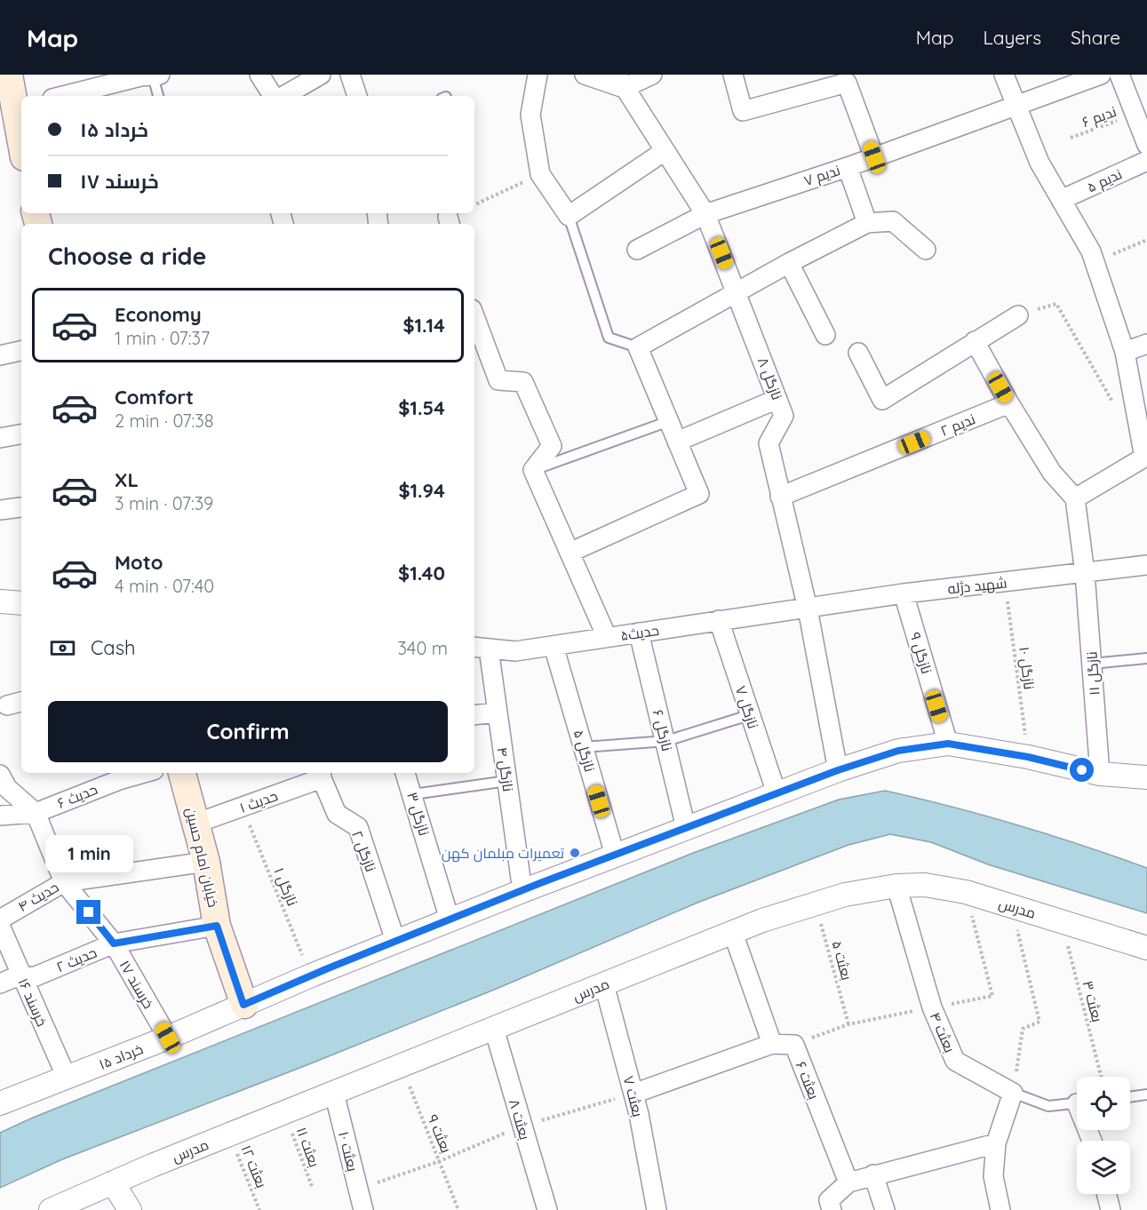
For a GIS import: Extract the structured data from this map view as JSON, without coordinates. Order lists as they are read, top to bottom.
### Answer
{
  "streets": {
    "main road": ["خیابان امام حسین"],
    "street": [
      "ندیم ۷",
      "ندیم ۵",
      "نازگل ۸",
      "ندیم ۲",
      "شهید دژله",
      "حدیث۵",
      "نازگل ۹",
      "نازگل ۱۱",
      "نازگل ۷",
      "نازگل ۶",
      "نازگل ۵",
      "نازگل ۴",
      "حدیث ۶",
      "حدیث ۱",
      "نازگل ۳",
      "نازگل ۲",
      "حدیث ۴",
      "مدرس",
      "حدیث ۲",
      "خرسند ۱۷",
      "خرسند ۱۶",
      "بعثت ۴",
      "۱۵ خرداد",
      "بعثت ۶",
      "بعثت ۷",
      "بعثت ۸",
      "بعثت ۱۰"
    ],
    "path": [
      "ندیم ۶",
      "نازگل ۱۰",
      "نازگل ۱",
      "بعثت ۵",
      "بعثت ۳",
      "بعثت ۹",
      "بعثت ۱۱",
      "بعثت ۱۲"
    ]
  },
  "crossings": [
    ["ندیم ۷", "نازگل ۸"],
    ["نازگل ۸", "ندیم ۲"],
    ["نازگل ۸", "شهید دژله"],
    ["نازگل ۸", "حدیث۵"],
    ["نازگل ۸", "۱۵ خرداد"],
    ["شهید دژله", "حدیث۵"],
    ["شهید دژله", "نازگل ۹"],
    ["شهید دژله", "نازگل ۱۰"],
    ["شهید دژله", "نازگل ۱۱"],
    ["حدیث۵", "نازگل ۷"],
    ["حدیث۵", "نازگل ۶"],
    ["حدیث۵", "نازگل ۵"],
    ["حدیث۵", "نازگل ۴"],
    ["نازگل ۹", "۱۵ خرداد"],
    ["نازگل ۱۰", "۱۵ خرداد"],
    ["نازگل ۱۱", "۱۵ خرداد"],
    ["نازگل ۷", "۱۵ خرداد"],
    ["نازگل ۶", "۱۵ خرداد"],
    ["نازگل ۵", "۱۵ خرداد"],
    ["نازگل ۴", "۱۵ خرداد"],
    ["حدیث ۶", "خرسند ۱۷"],
    ["حدیث ۱", "نازگل ۲"],
    ["حدیث ۱", "خیابان امام حسین"],
    ["حدیث ۱", "نازگل ۱"],
    ["نازگل ۳", "۱۵ خرداد"],
    ["نازگل ۲", "۱۵ خرداد"],
    ["خیابان امام حسین", "حدیث ۴"],
    ["خیابان امام حسین", "حدیث ۲"],
    ["خیابان امام حسین", "۱۵ خرداد"],
    ["نازگل ۱", "۱۵ خرداد"],
    ["حدیث ۴", "خرسند ۱۷"],
    ["مدرس", "بعثت ۵"],
    ["مدرس", "بعثت ۳"],
    ["مدرس", "بعثت ۴"],
    ["مدرس", "بعثت ۷"],
    ["مدرس", "بعثت ۸"],
    ["مدرس", "بعثت ۹"],
    ["مدرس", "بعثت ۱۱"],
    ["مدرس", "بعثت ۱۰"],
    ["مدرس", "بعثت ۱۲"],
    ["حدیث ۲", "خرسند ۱۷"],
    ["حدیث ۲", "خرسند ۱۶"],
    ["خرسند ۱۷", "۱۵ خرداد"],
    ["خرسند ۱۶", "۱۵ خرداد"]
  ],
  "places": ["تعمیرات مبلمان کهن"],
  "page": {
    "header": "Map",
    "nav": ["Map", "Layers", "Share"],
    "banner": ["۱۵ خرداد", "خرسند ۱۷"],
    "heading": "Choose a ride",
    "list": [
      {
        "name": "Economy",
        "note": "1 min · 07:37",
        "value": "$1.14"
      },
      {
        "name": "Comfort",
        "note": "2 min · 07:38",
        "value": "$1.54"
      },
      {
        "name": "XL",
        "note": "3 min · 07:39",
        "value": "$1.94"
      },
      {
        "name": "Moto",
        "note": "4 min · 07:40",
        "value": "$1.40"
      }
    ],
    "pay": ["Cash", "340 m"],
    "buttons": "Confirm",
    "bubble": "1 min"
  }
}
